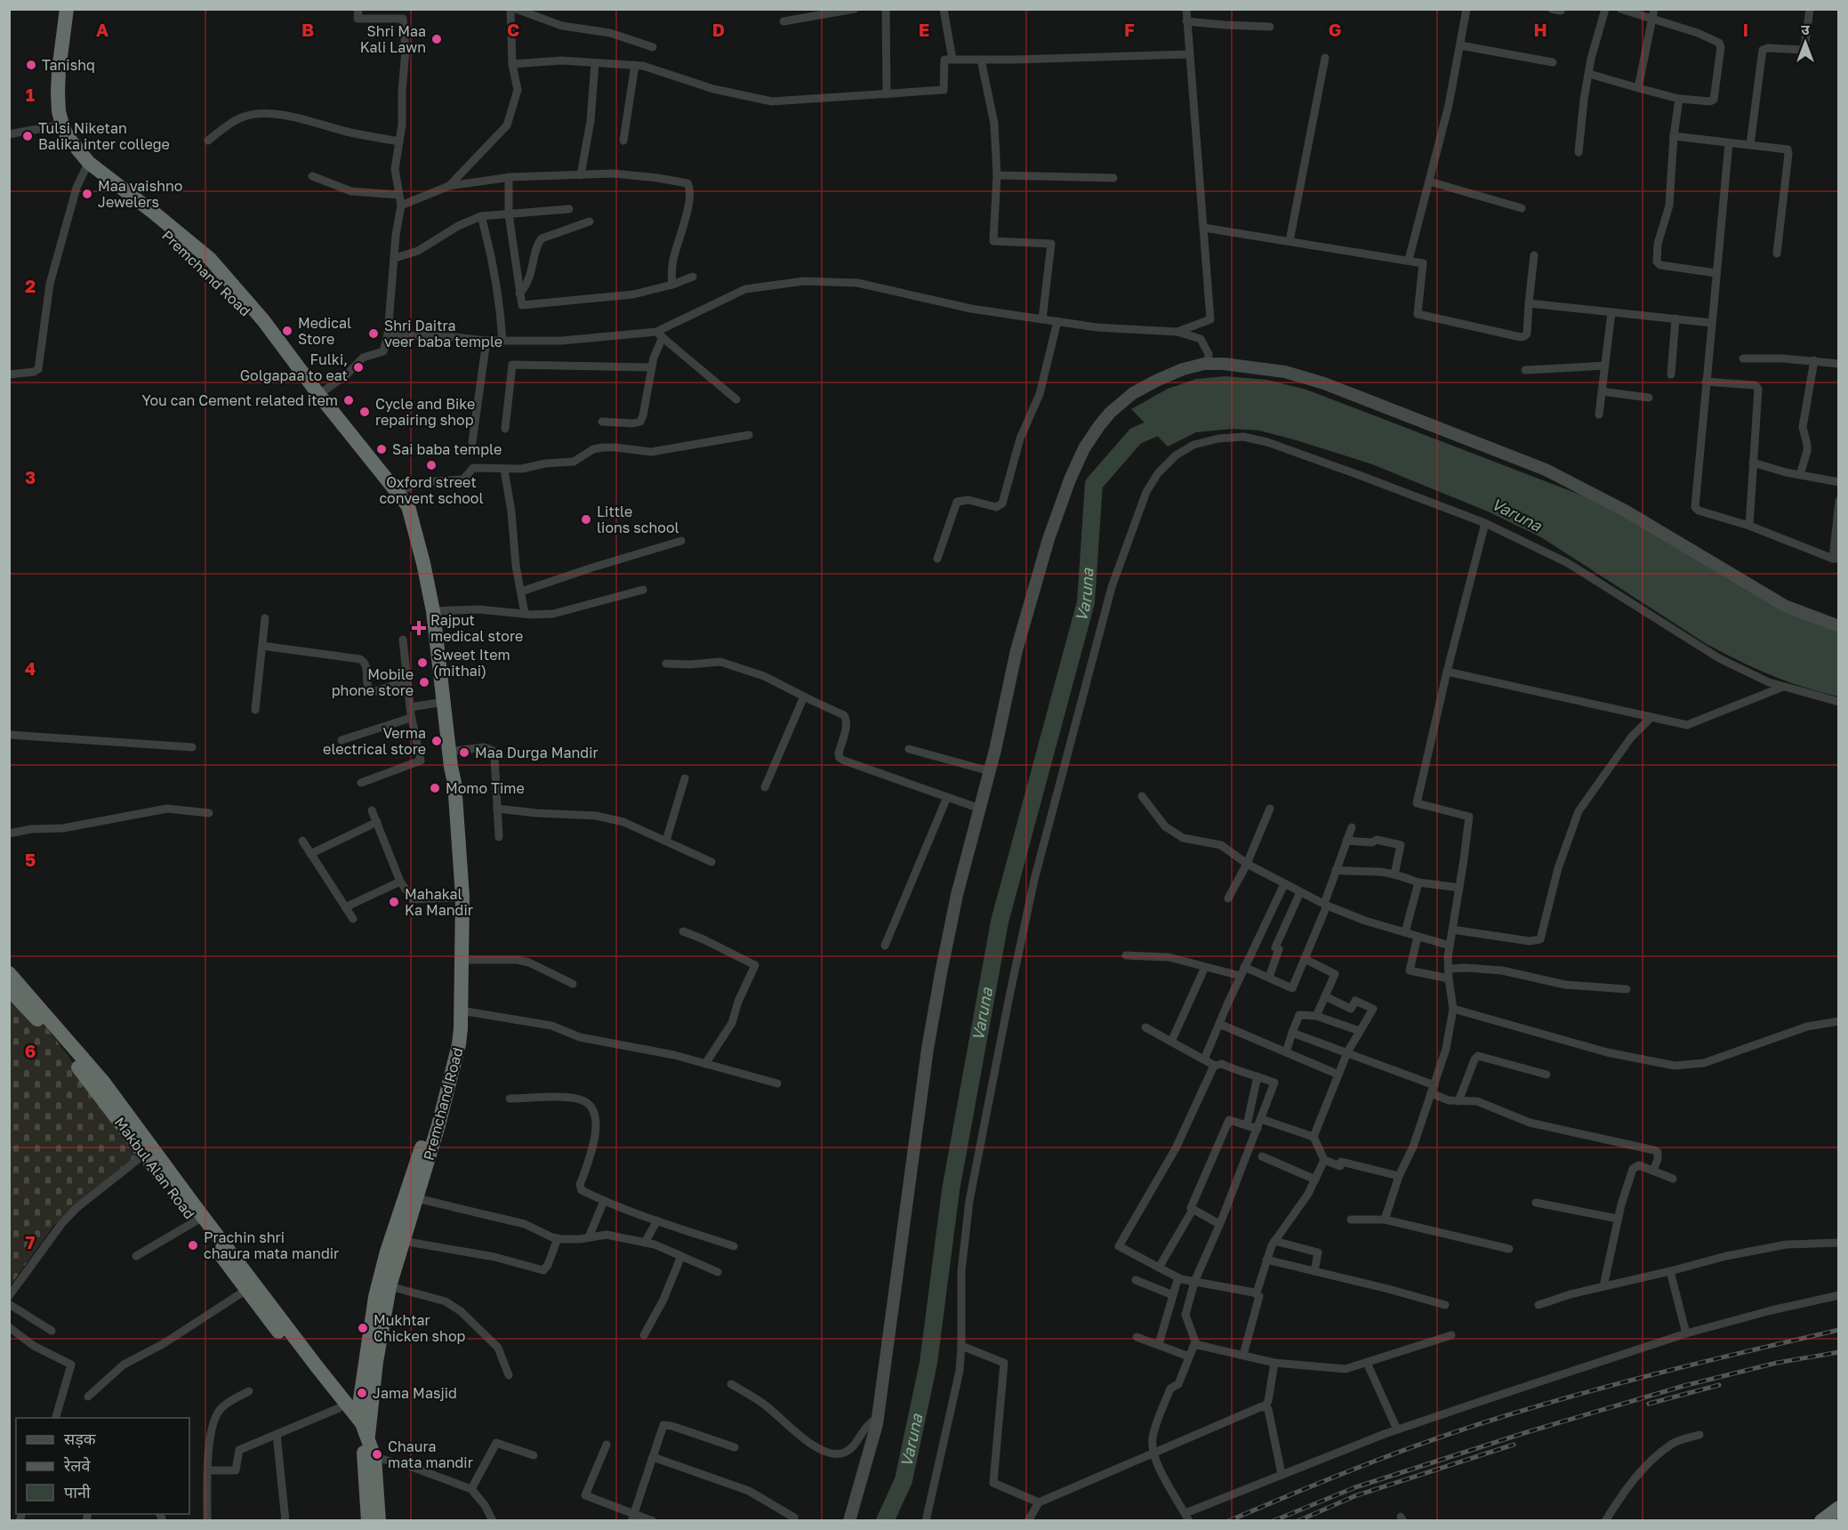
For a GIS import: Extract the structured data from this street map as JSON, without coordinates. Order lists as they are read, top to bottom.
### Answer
{
  "streets": {
    "highway": ["Premchand Road", "Makbul Alan Road"]
  },
  "crossings": [
    ["Premchand Road", "Makbul Alan Road"]
  ],
  "water": ["Varuna"],
  "places": {
    "other": [
      "Shri Maa Kali Lawn",
      "Tanishq",
      "Tulsi Niketan Balika inter college",
      "Maa vaishno Jewelers",
      "Medical Store",
      "Shri Daitra veer baba temple",
      "Fulki, Golgapaa to eat",
      "You can Cement related item",
      "Cycle and Bike repairing shop",
      "Sai baba temple",
      "Oxford street convent school",
      "Little lions school",
      "Sweet Item (mithai)",
      "Mobile phone store",
      "Verma electrical store",
      "Maa Durga Mandir",
      "Momo Time",
      "Mahakal Ka Mandir",
      "Prachin shri chaura mata mandir",
      "Mukhtar Chicken shop",
      "Jama Masjid",
      "Chaura mata mandir"
    ],
    "health": ["Rajput medical store"]
  },
  "legend": ["सड़क", "रेलवे", "पानी"],
  "north": "top",
  "grid": {
    "columns": [
      "A",
      "B",
      "C",
      "D",
      "E",
      "F",
      "G",
      "H",
      "I"
    ],
    "rows": [
      "1",
      "2",
      "3",
      "4",
      "5",
      "6",
      "7"
    ]
  }
}
